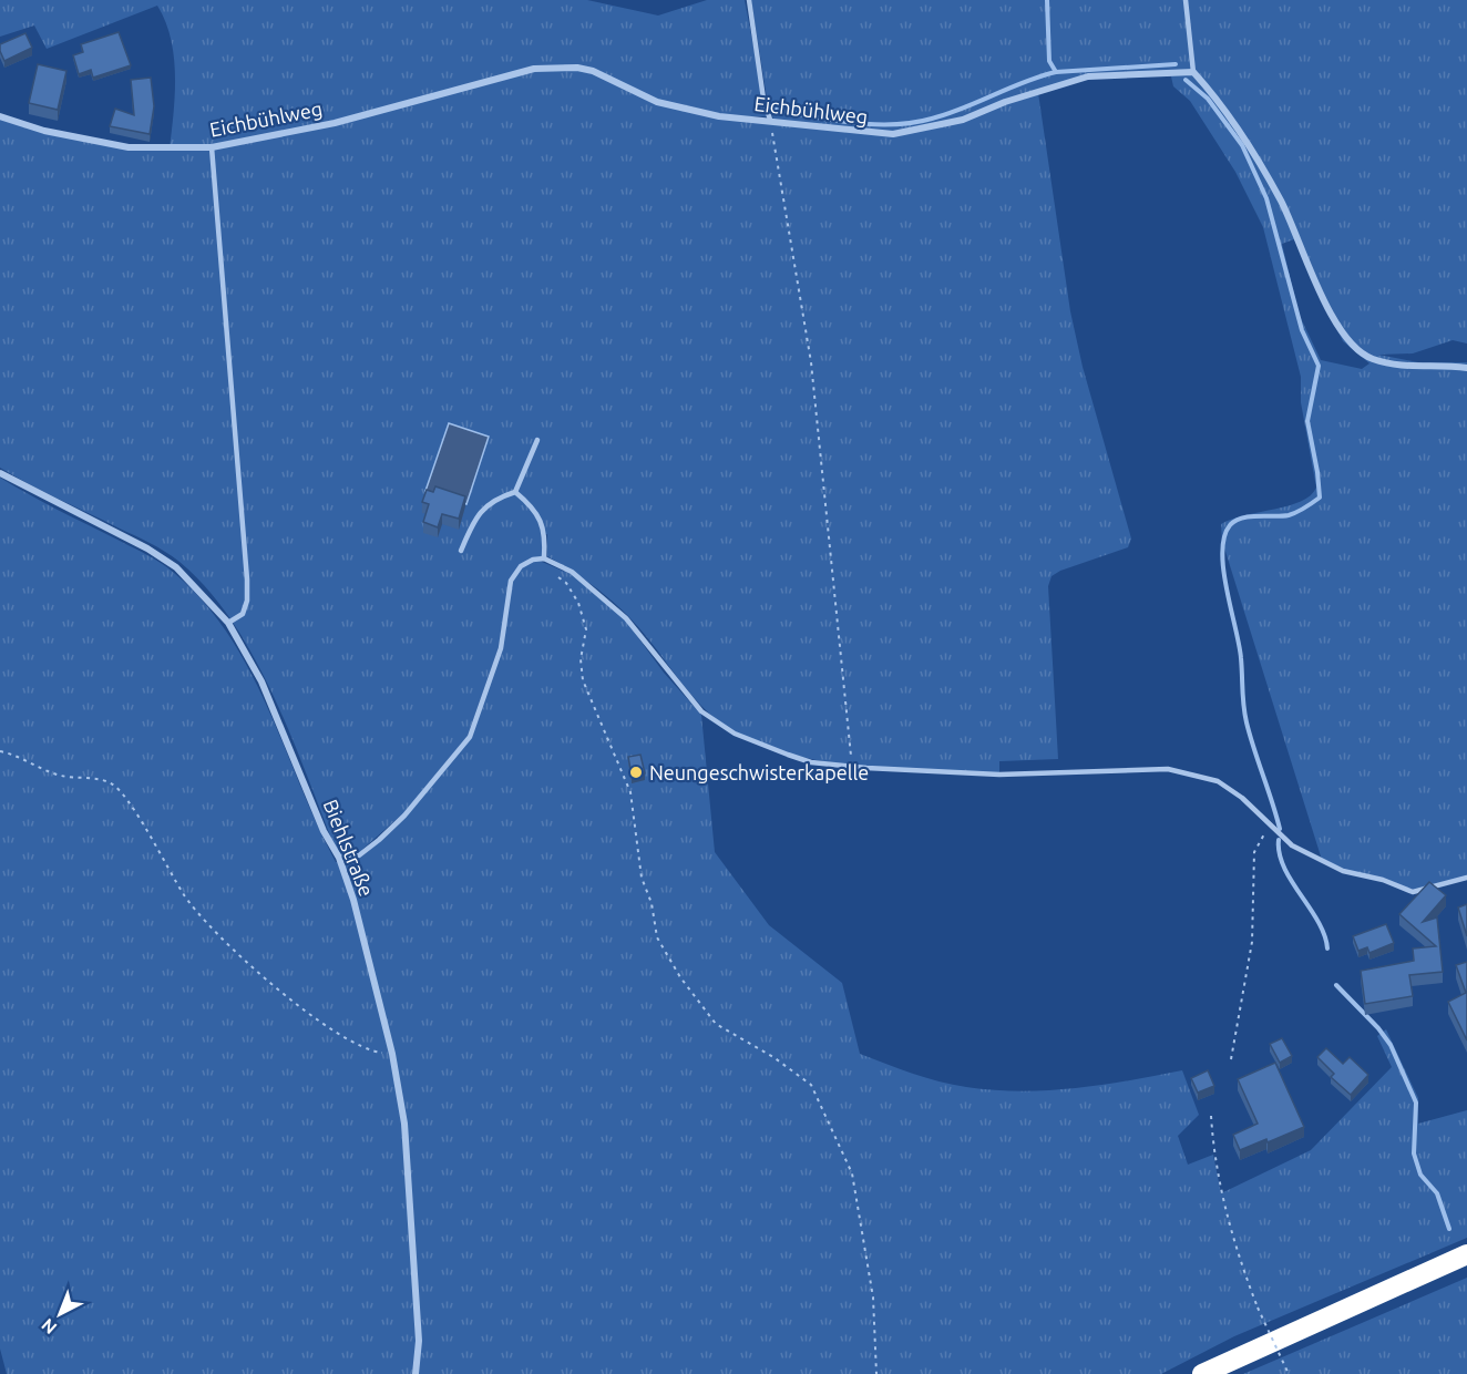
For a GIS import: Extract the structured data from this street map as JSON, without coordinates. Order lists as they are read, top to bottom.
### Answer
{
  "streets": {
    "street": ["Eichbühlweg", "Biehlstraße"]
  },
  "places": ["Neungeschwisterkapelle"],
  "north": "bottom left"
}
